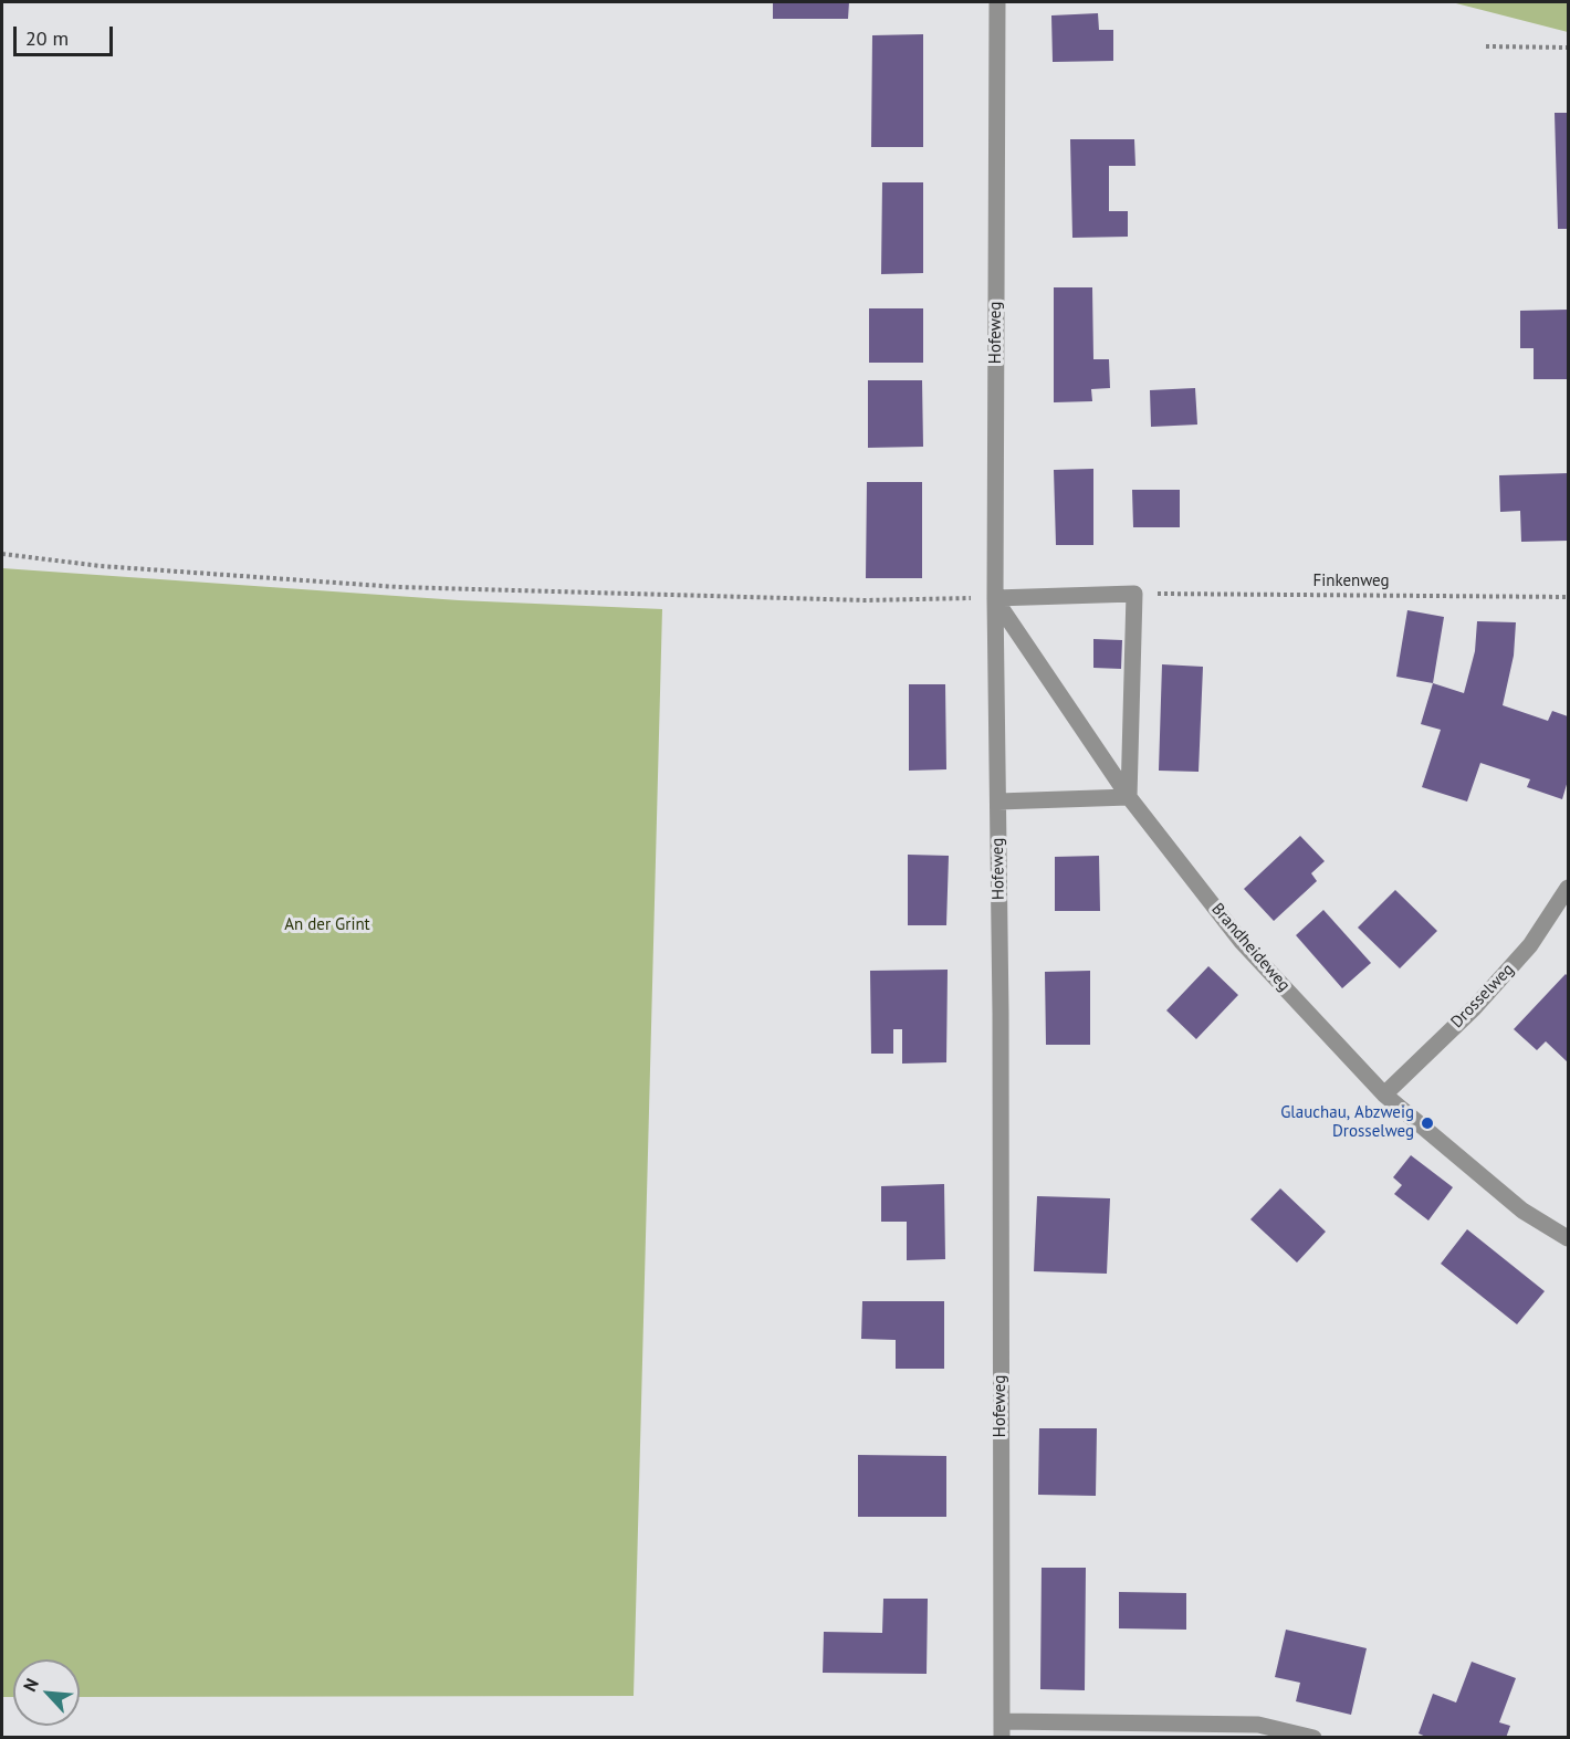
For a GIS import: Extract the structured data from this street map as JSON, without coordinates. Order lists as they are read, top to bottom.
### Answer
{
  "streets": {
    "street": ["Hofeweg", "Brandheideweg", "Drosselweg"],
    "path": ["Finkenweg"]
  },
  "crossings": [
    ["Hofeweg", "Brandheideweg"],
    ["Brandheideweg", "Drosselweg"]
  ],
  "parks": ["An der Grint"],
  "places": ["Glauchau, Abzweig Drosselweg"],
  "scale_bar": "20 m",
  "north": "top left"
}
